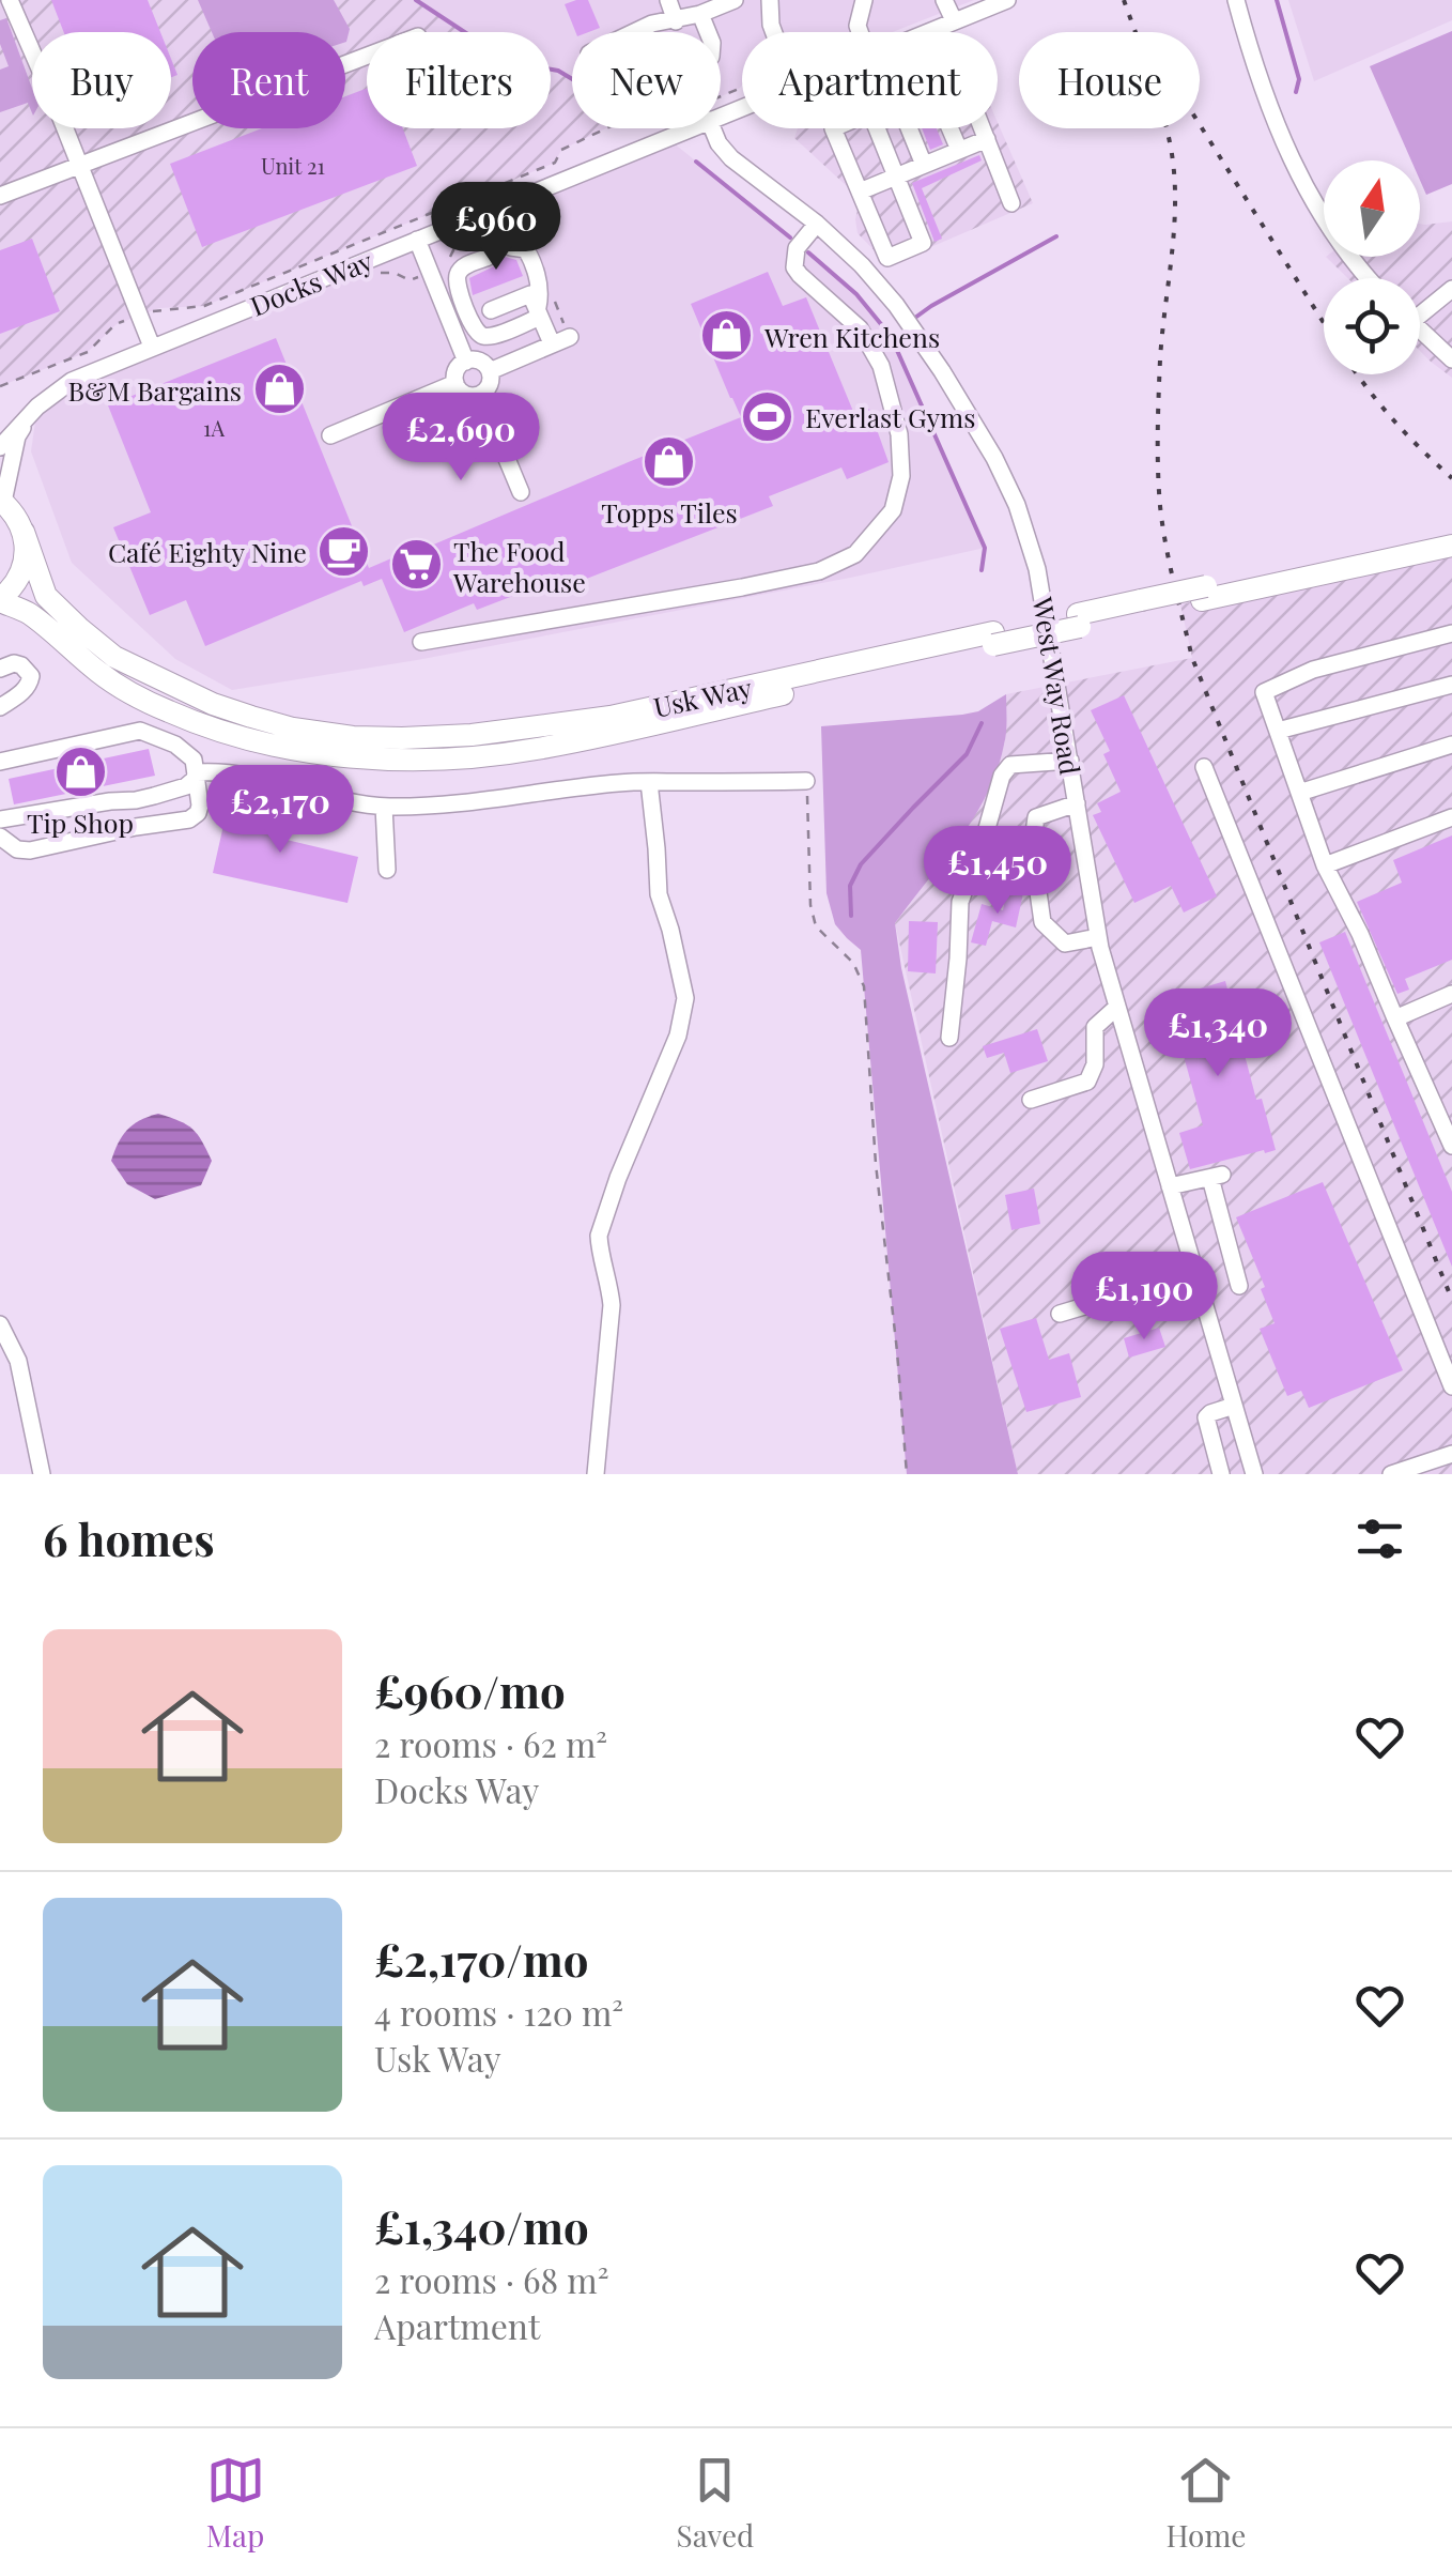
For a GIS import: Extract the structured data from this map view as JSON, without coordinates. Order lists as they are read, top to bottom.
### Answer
{
  "streets": {
    "main road": ["Usk Way"],
    "street": ["Docks Way", "West Way Road"]
  },
  "places": {
    "shop": [
      "Wren Kitchens",
      "B&M Bargains",
      "Topps Tiles",
      "Tip Shop"
    ],
    "sports": ["Everlast Gyms"],
    "cafe": ["Café Eighty Nine"],
    "supermarket": ["The Food Warehouse"]
  },
  "house_numbers": ["Unit 21", "1A"],
  "north": "top",
  "page": {
    "chip": [
      "Buy",
      "Rent",
      "Filters",
      "New",
      "Apartment",
      "House"
    ],
    "price": [
      "£960",
      "£2,690",
      "£2,170",
      "£1,450",
      "£1,340",
      "£1,190"
    ],
    "heading": "6 homes",
    "list": [
      {
        "name": "£960/mo",
        "note": "2 rooms · 62 m² · Docks Way"
      },
      {
        "name": "£2,170/mo",
        "note": "4 rooms · 120 m² · Usk Way"
      },
      {
        "name": "£1,340/mo",
        "note": "2 rooms · 68 m² · Apartment"
      }
    ],
    "tabs": ["Map", "Saved", "Home"]
  }
}
